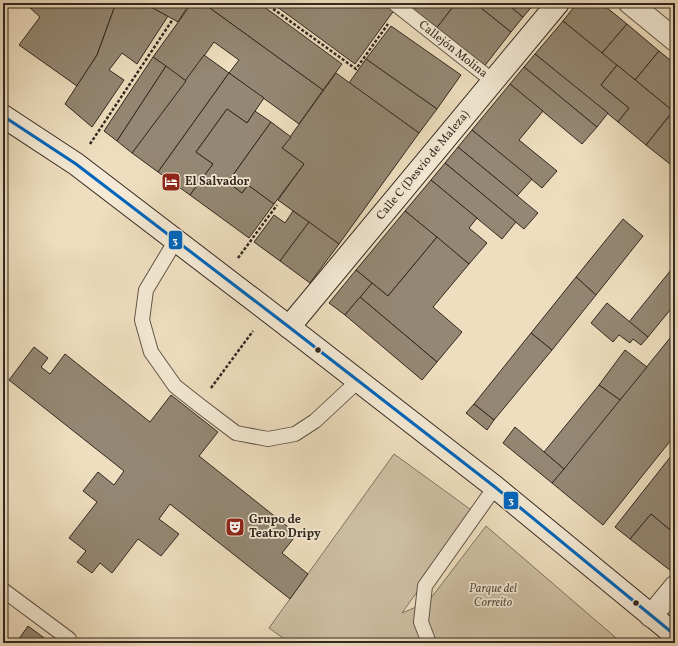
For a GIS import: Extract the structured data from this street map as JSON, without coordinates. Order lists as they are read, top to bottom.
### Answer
{
  "streets": {
    "main road": ["Calle C (Desvío de Maleza)"],
    "lane": ["Callejón Molina"]
  },
  "crossings": [
    ["Callejón Molina", "Calle C (Desvío de Maleza)"]
  ],
  "parks": ["Parque del Correito"],
  "places": {
    "hotel": ["El Salvador"],
    "theatre": ["Grupo de Teatro Dripy"]
  },
  "lines": ["transit line 3"]
}
